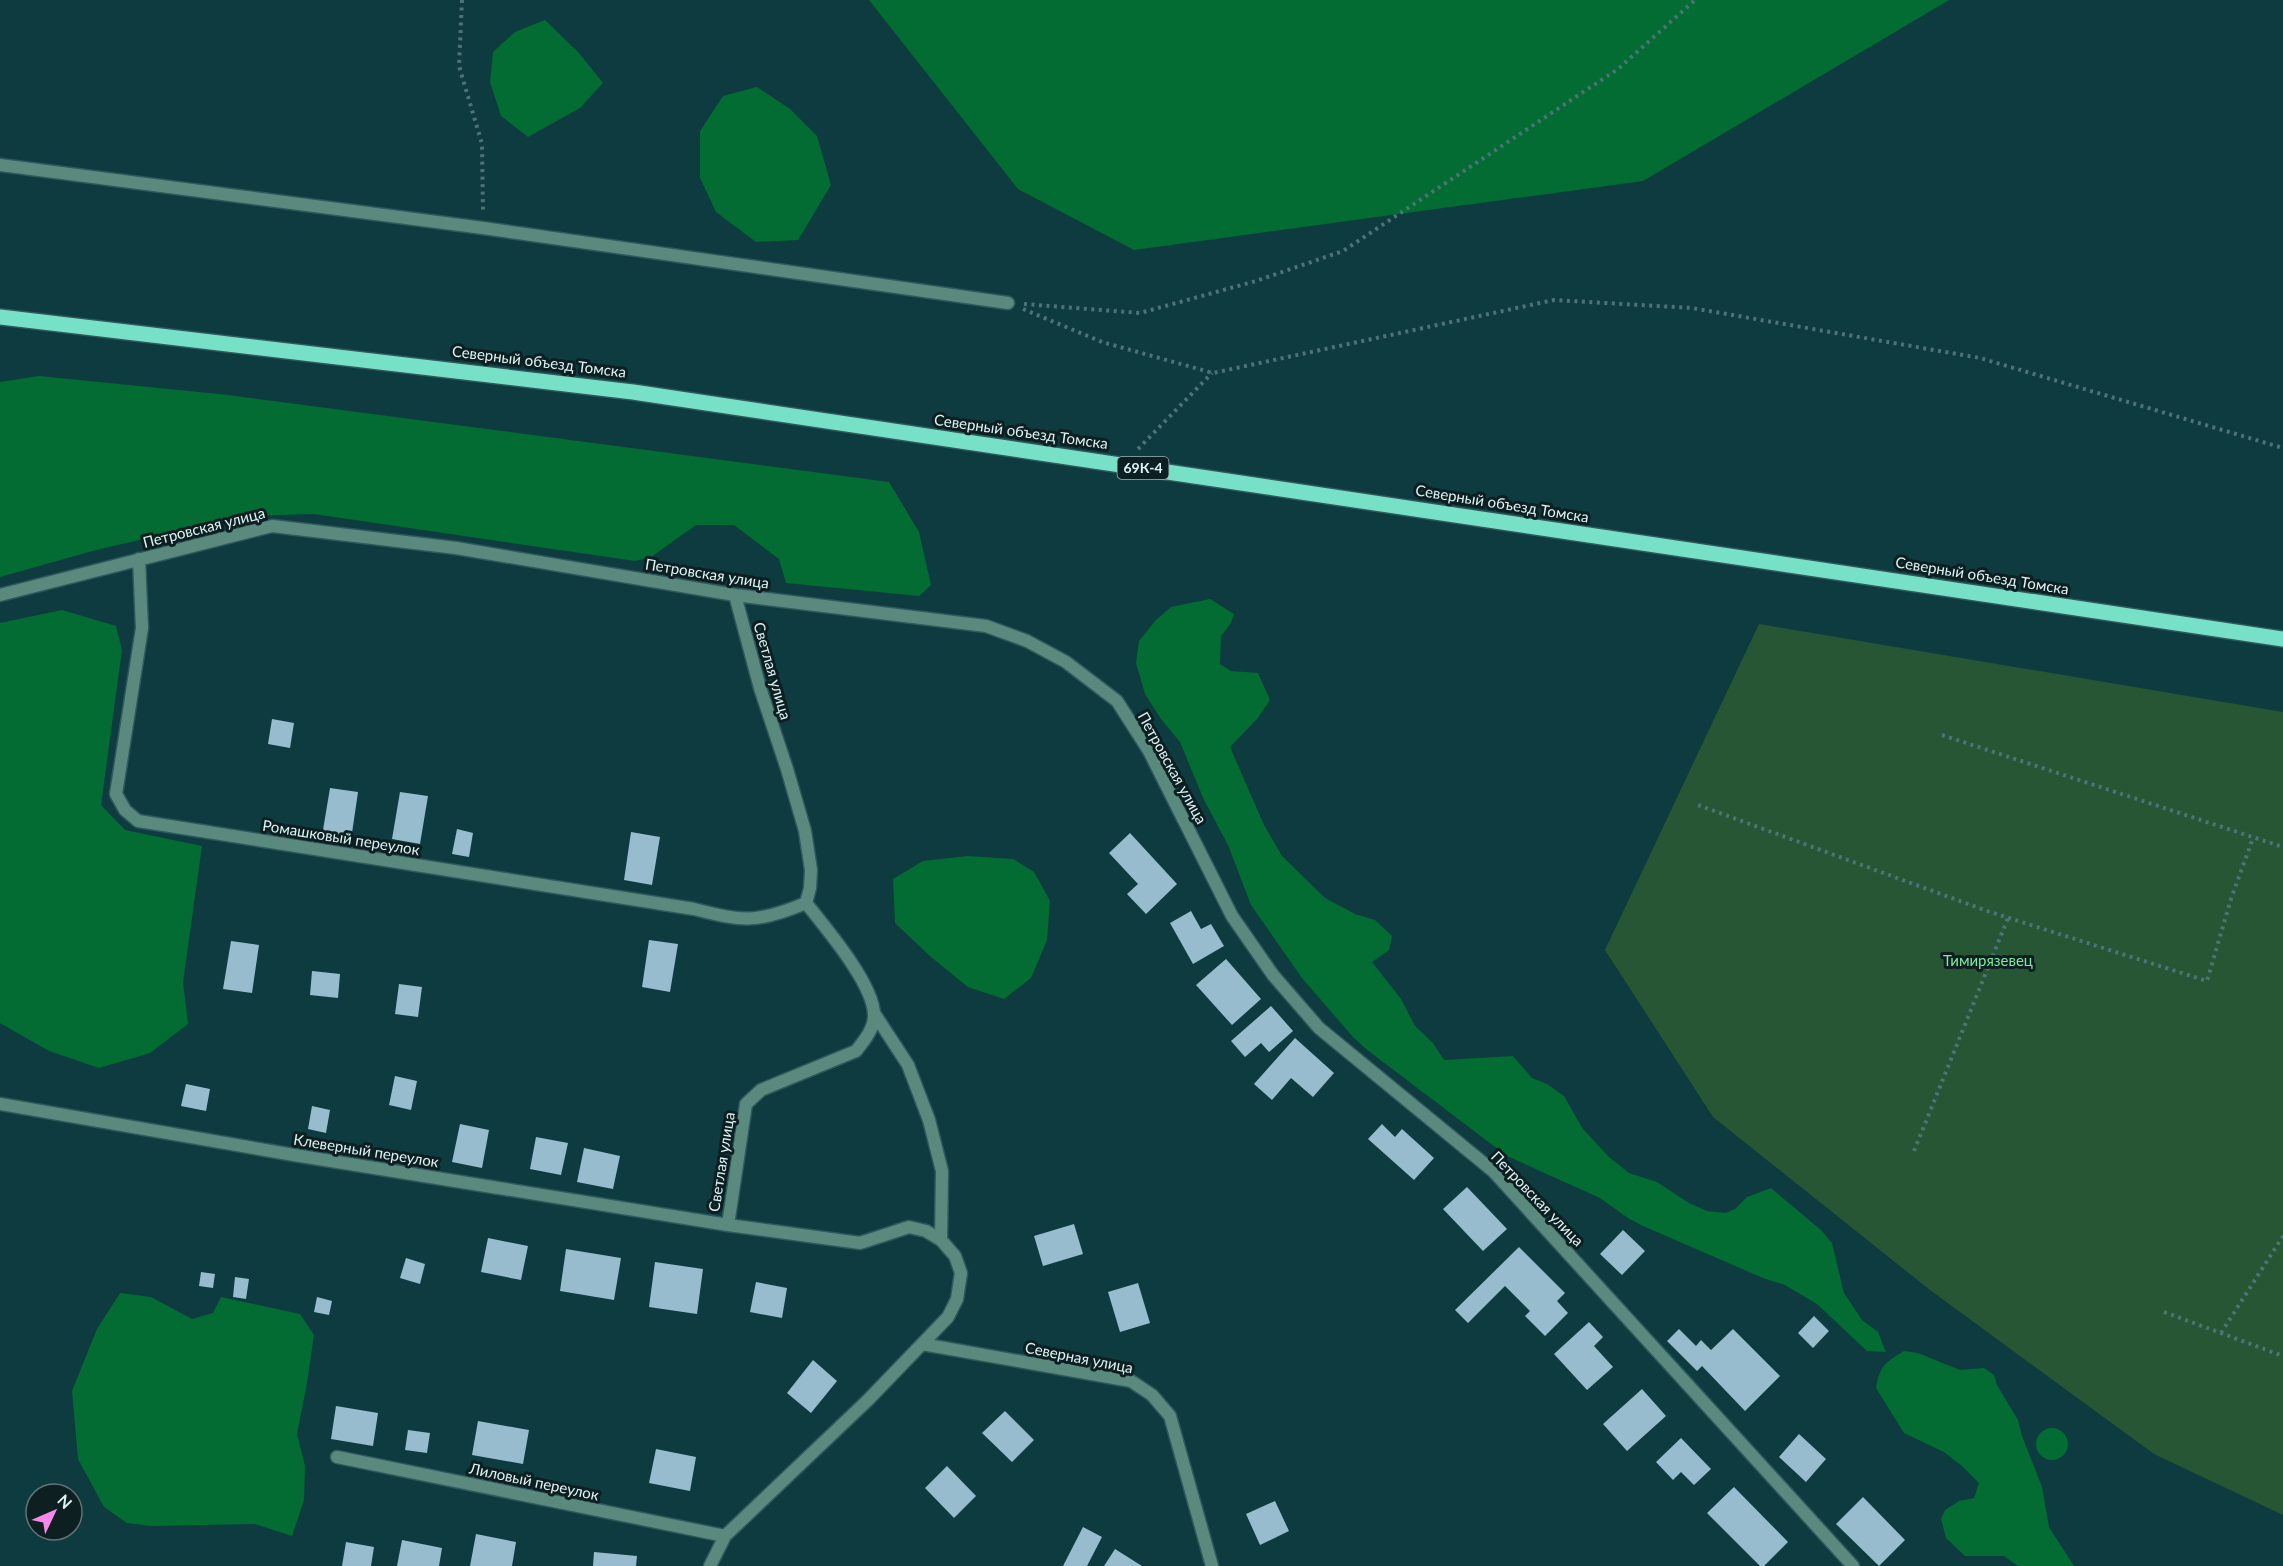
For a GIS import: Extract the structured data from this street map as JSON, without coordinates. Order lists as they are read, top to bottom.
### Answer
{
  "streets": {
    "main road": ["Северный объезд Томска", "69К-4"],
    "street": [
      "Петровская улица",
      "Светлая улица",
      "Ромашковый переулок",
      "Клеверный переулок",
      "Северная улица",
      "Лиловый переулок"
    ]
  },
  "crossings": [
    ["Петровская улица", "Светлая улица"],
    ["Петровская улица", "Ромашковый переулок"],
    ["Светлая улица", "Ромашковый переулок"],
    ["Светлая улица", "Клеверный переулок"]
  ],
  "parks": ["Тимирязевец"],
  "north": "top right"
}
